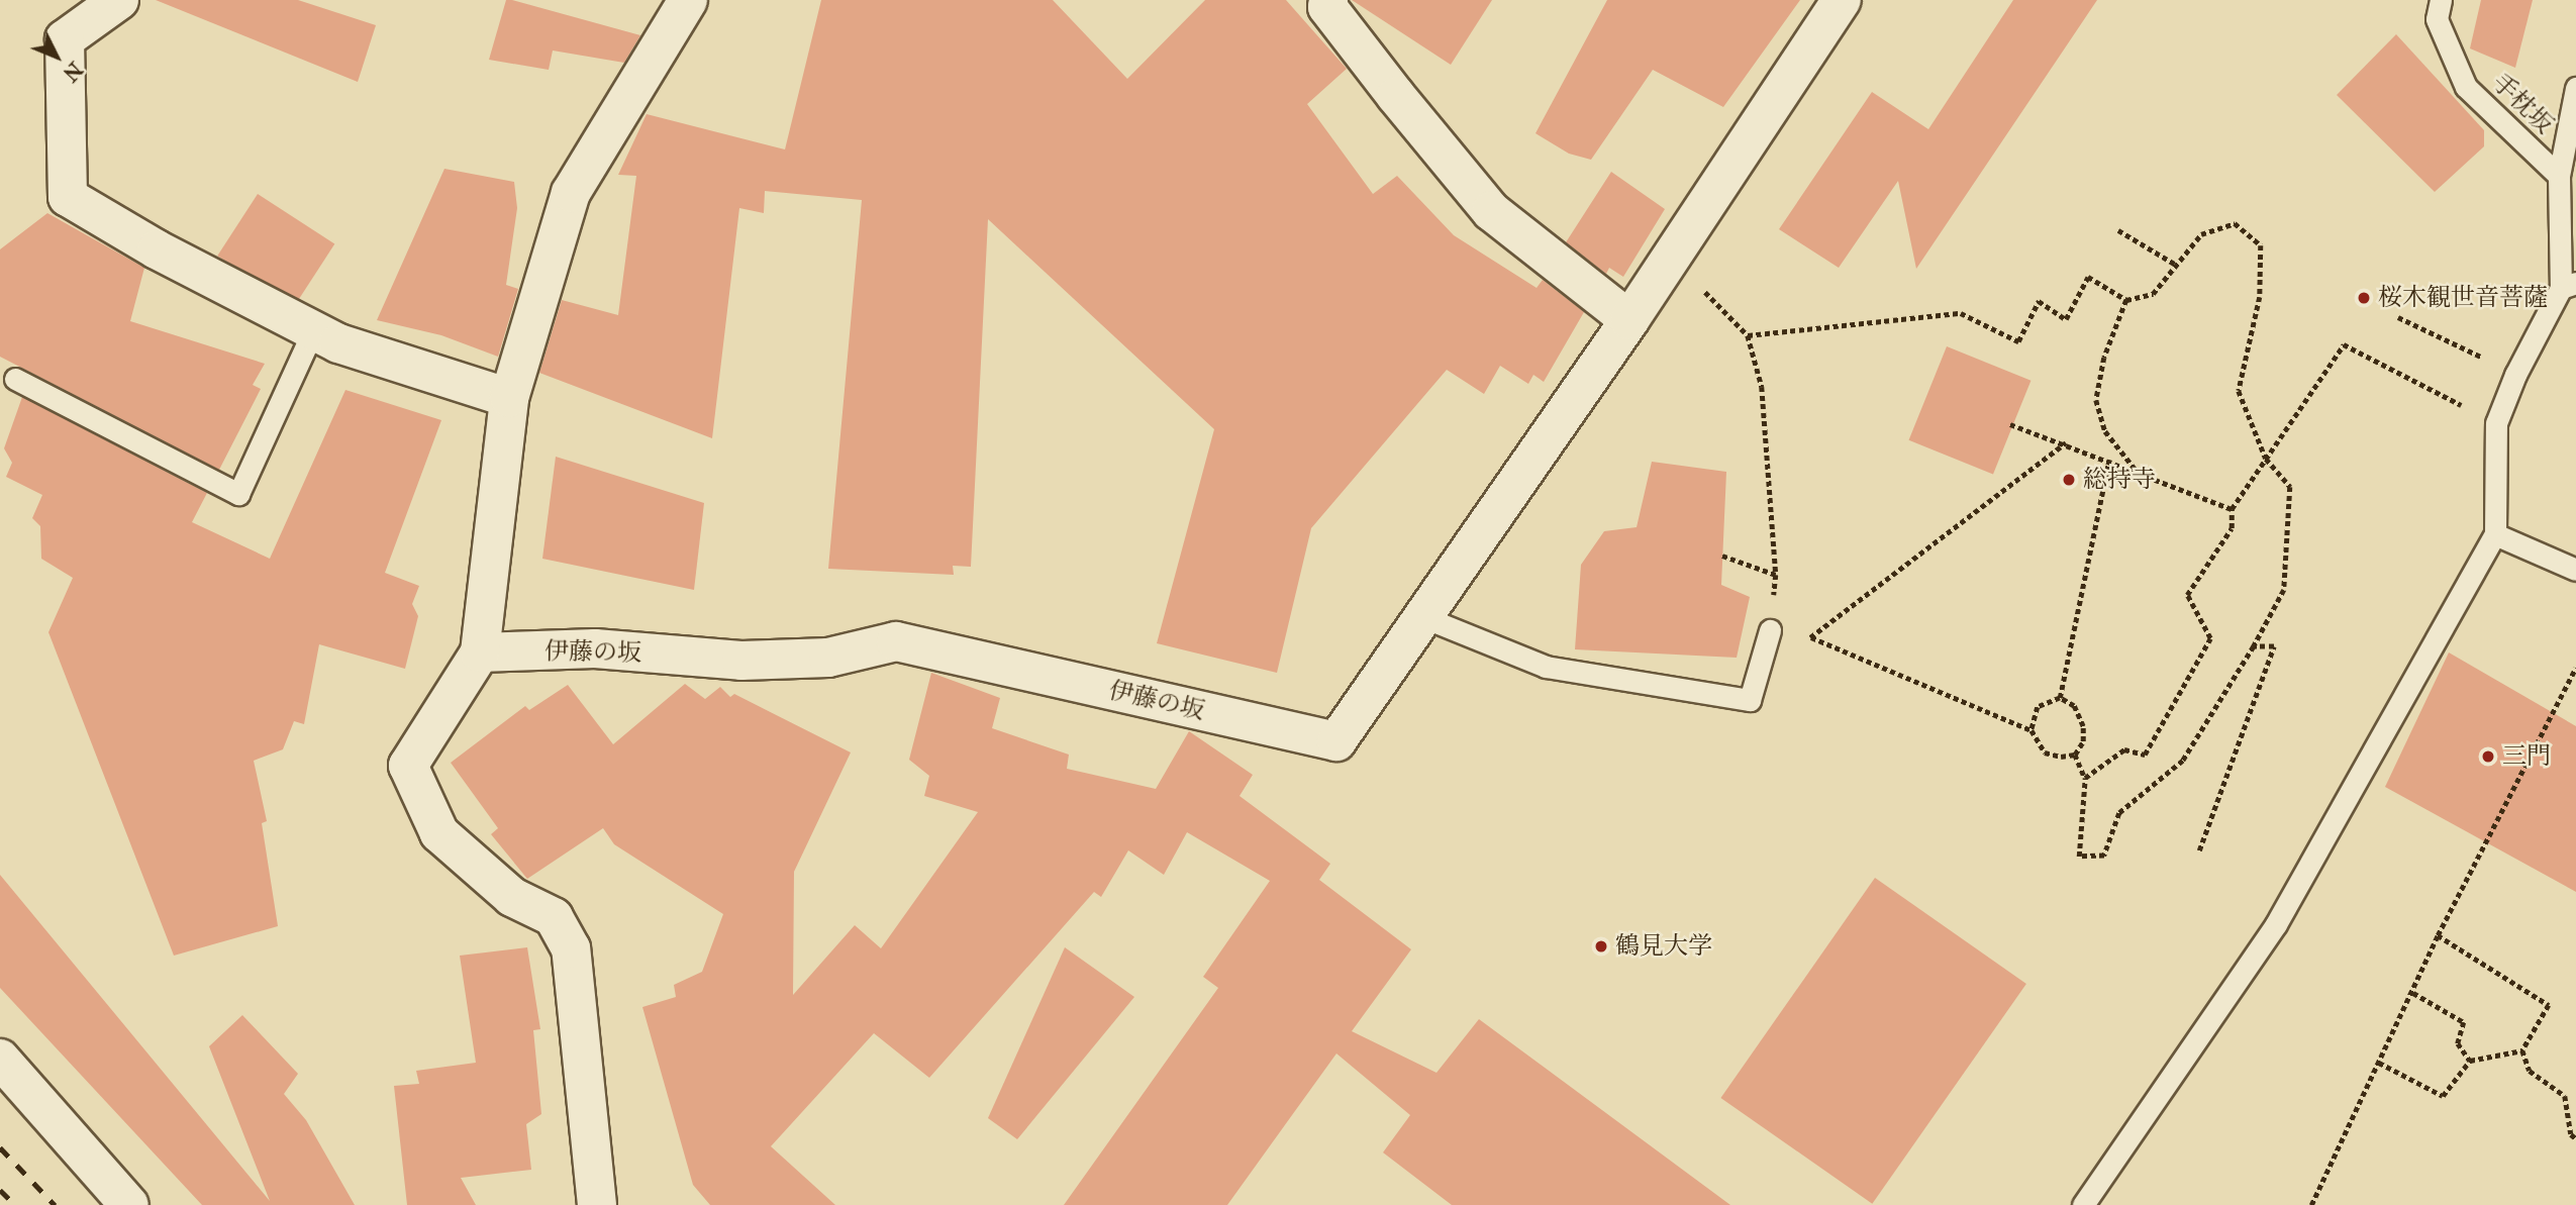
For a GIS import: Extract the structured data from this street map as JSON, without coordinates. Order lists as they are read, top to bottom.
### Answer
{
  "streets": {
    "street": ["伊藤の坂"],
    "lane": ["手枕坂"]
  },
  "places": [
    "桜木観世音菩薩",
    "総持寺",
    "三門",
    "鶴見大学"
  ],
  "north": "bottom right"
}
